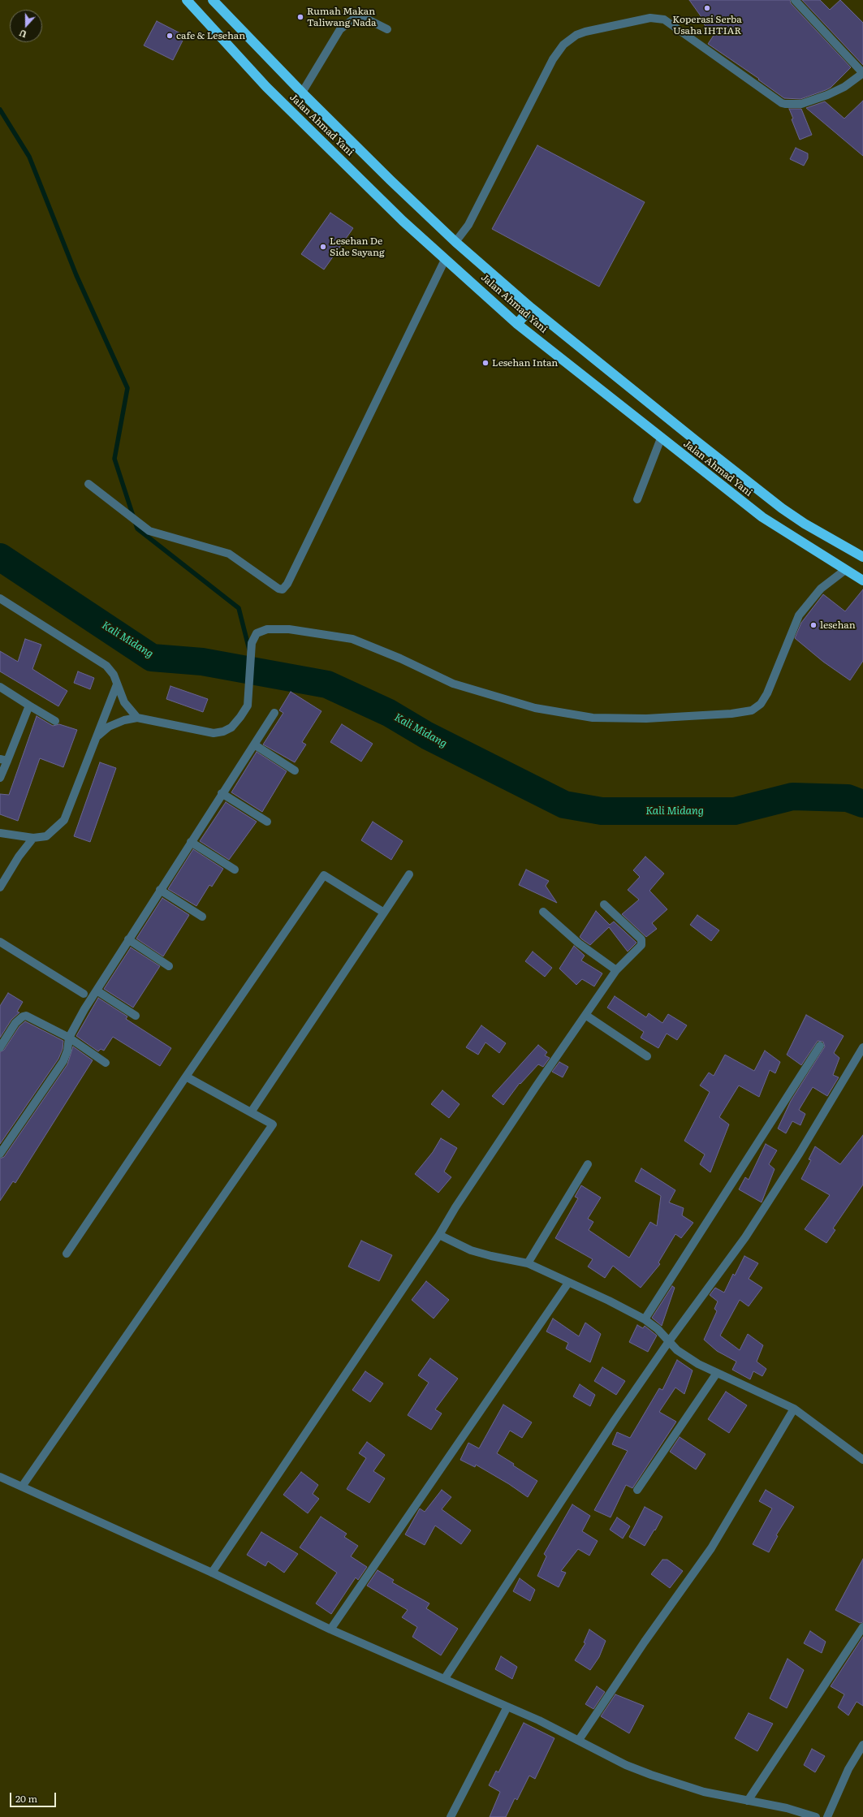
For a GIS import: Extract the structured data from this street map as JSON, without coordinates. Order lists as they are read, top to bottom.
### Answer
{
  "streets": {
    "highway": ["Jalan Ahmad Yani"]
  },
  "water": ["Kali Midang"],
  "places": [
    "Koperasi Serba Usaha IHTIAR",
    "Rumah Makan Taliwang Nada",
    "cafe & Lesehan",
    "Lesehan De Side Sayang",
    "Lesehan Intan",
    "lesehan"
  ],
  "scale_bar": "20 m",
  "north": "bottom"
}
